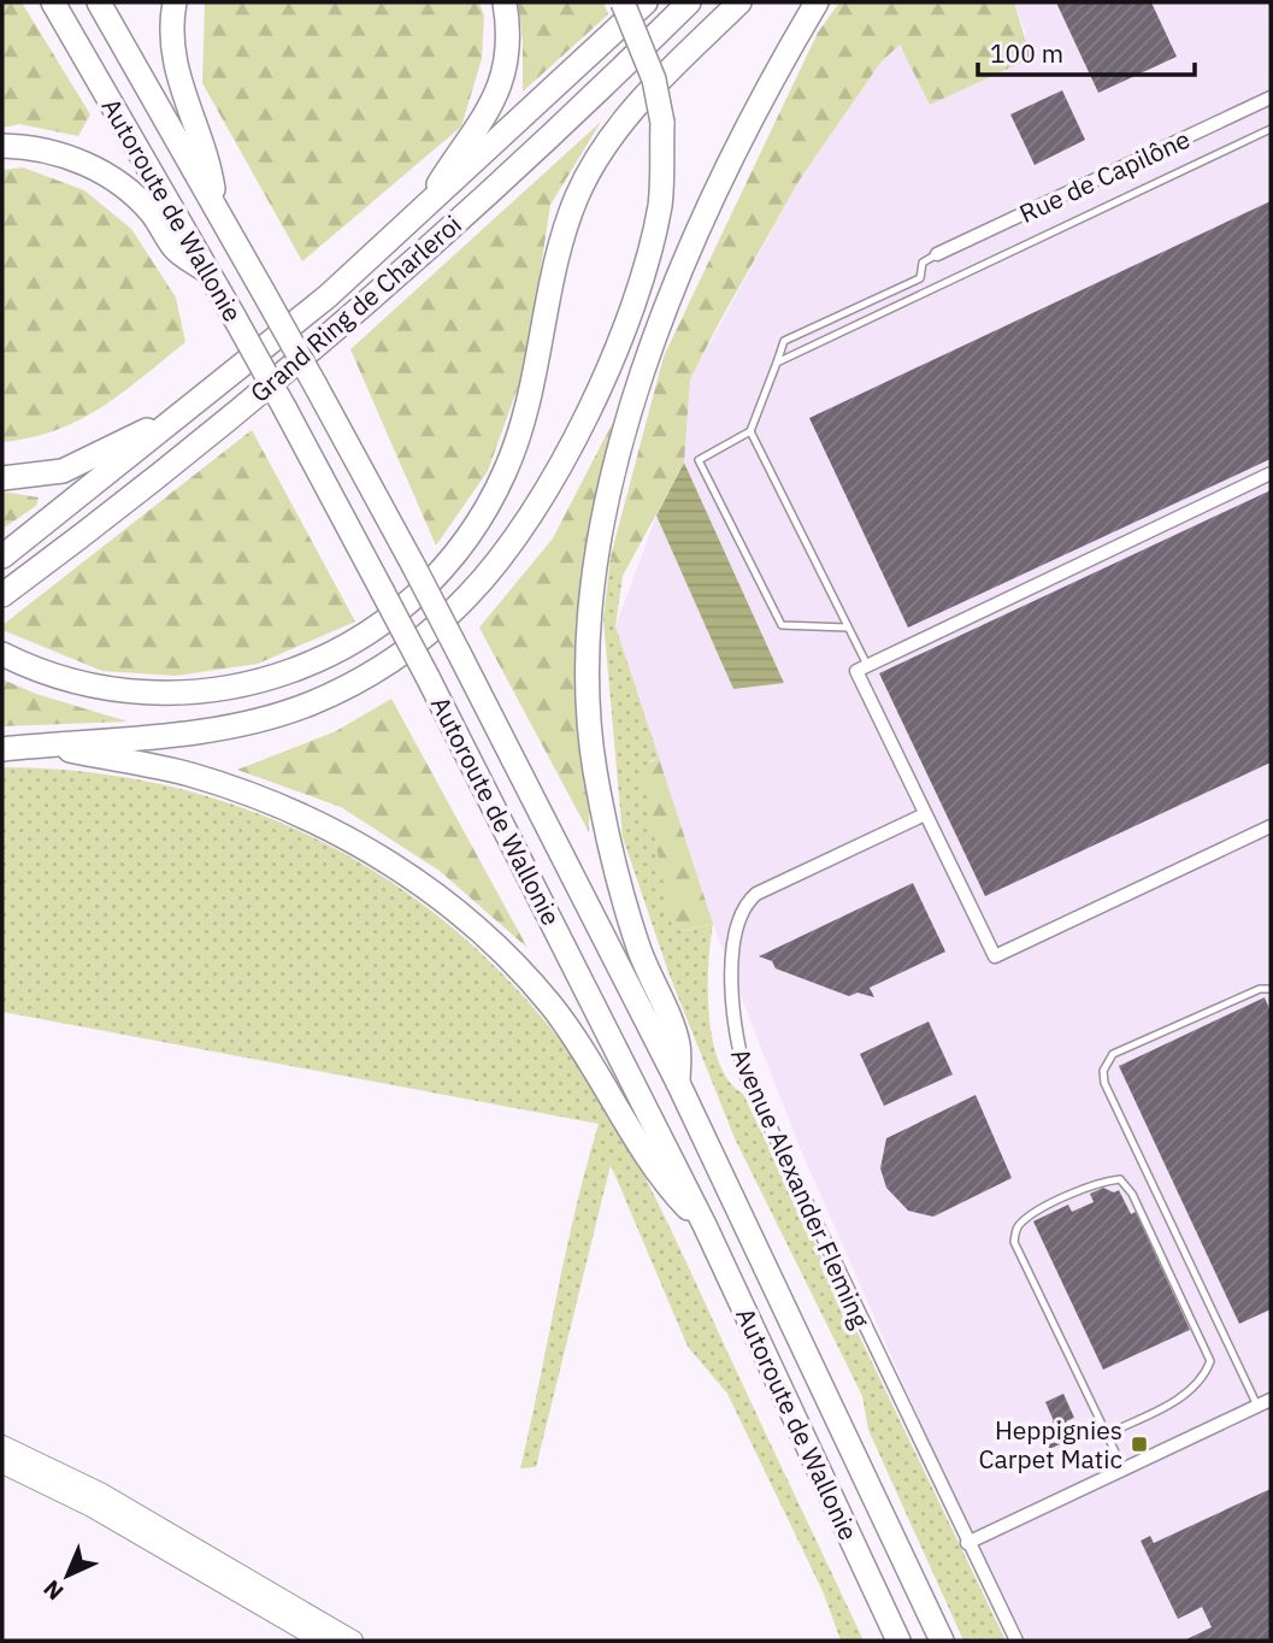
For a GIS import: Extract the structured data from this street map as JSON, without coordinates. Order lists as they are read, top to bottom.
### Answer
{
  "streets": {
    "highway": ["Autoroute de Wallonie", "Grand Ring de Charleroi"],
    "street": ["Rue de Capilône", "Avenue Alexander Fleming"]
  },
  "places": {
    "transit": ["Heppignies Carpet Matic"]
  },
  "scale_bar": "100 m",
  "north": "bottom left"
}
